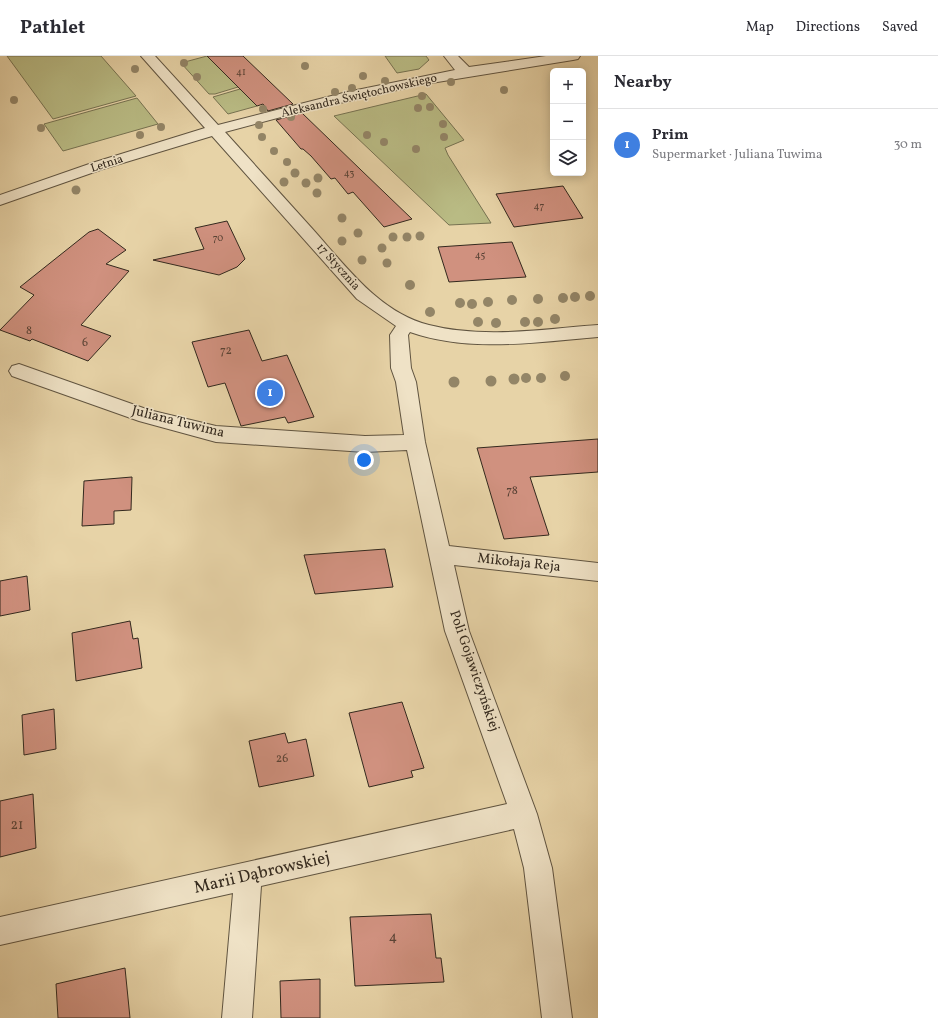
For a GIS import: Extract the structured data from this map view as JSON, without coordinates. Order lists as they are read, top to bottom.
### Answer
{
  "streets": {
    "street": [
      "Aleksandra Świętochowskiego",
      "Letnia",
      "17 Stycznia",
      "Juliana Tuwima",
      "Mikołaja Reja",
      "Poli Gojawiczyńskiej",
      "Marii Dąbrowskiej"
    ]
  },
  "crossings": [
    ["Aleksandra Świętochowskiego", "Letnia"],
    ["Aleksandra Świętochowskiego", "17 Stycznia"],
    ["Letnia", "17 Stycznia"],
    ["17 Stycznia", "Poli Gojawiczyńskiej"],
    ["Juliana Tuwima", "Poli Gojawiczyńskiej"],
    ["Mikołaja Reja", "Poli Gojawiczyńskiej"],
    ["Poli Gojawiczyńskiej", "Marii Dąbrowskiej"]
  ],
  "house_numbers": [
    "41",
    "43",
    "47",
    "70",
    "45",
    "8",
    "6",
    "72",
    "78",
    "26",
    "21",
    "4"
  ],
  "page": {
    "header": "Pathlet",
    "nav": ["Map", "Directions", "Saved"],
    "heading": "Nearby",
    "map_buttons": ["+", "−"],
    "list": [
      {
        "mark": "1",
        "name": "Prim",
        "note": "Supermarket · Juliana Tuwima",
        "value": "30 m"
      }
    ],
    "pins": "1"
  }
}
